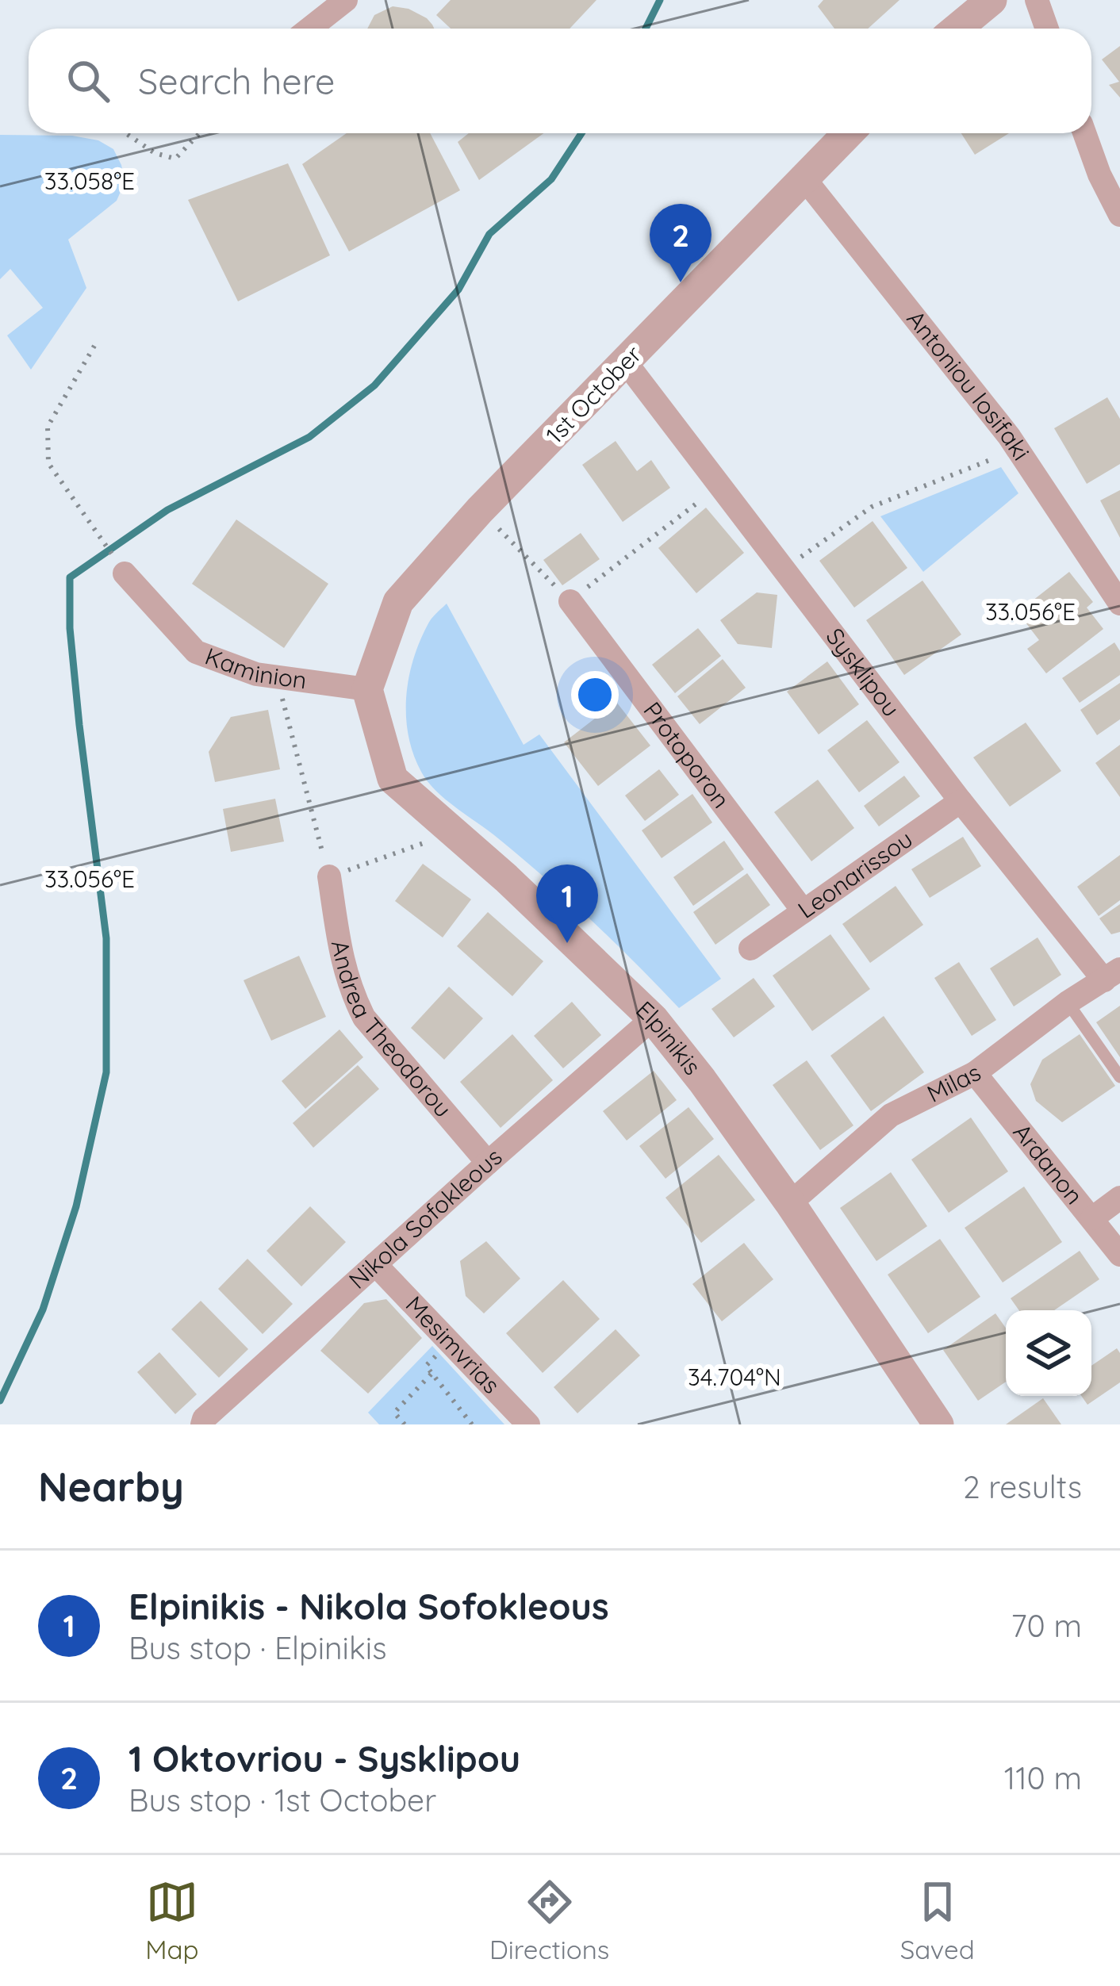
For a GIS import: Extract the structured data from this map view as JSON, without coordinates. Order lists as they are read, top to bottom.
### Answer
{
  "streets": {
    "street": [
      "Antoniou Iosifaki",
      "1st October",
      "Kaminion",
      "Sysklipou",
      "Protoporon",
      "Leonarissou",
      "Andrea Theodorou",
      "Elpinikis",
      "Milas",
      "Ardanon",
      "Nikola Sofokleous",
      "Mesimvrias"
    ]
  },
  "crossings": [
    ["Antoniou Iosifaki", "1st October"],
    ["1st October", "Kaminion"],
    ["1st October", "Sysklipou"],
    ["1st October", "Elpinikis"],
    ["Kaminion", "Elpinikis"],
    ["Sysklipou", "Leonarissou"],
    ["Sysklipou", "Milas"],
    ["Protoporon", "Leonarissou"],
    ["Andrea Theodorou", "Nikola Sofokleous"],
    ["Elpinikis", "Milas"],
    ["Elpinikis", "Nikola Sofokleous"],
    ["Milas", "Ardanon"],
    ["Nikola Sofokleous", "Mesimvrias"]
  ],
  "page": {
    "search": "Search here",
    "pins": ["2", "1"],
    "heading": ["Nearby", "2 results"],
    "list": [
      {
        "mark": "1",
        "name": "Elpinikis - Nikola Sofokleous",
        "note": "Bus stop · Elpinikis",
        "value": "70 m"
      },
      {
        "mark": "2",
        "name": "1 Oktovriou - Sysklipou",
        "note": "Bus stop · 1st October",
        "value": "110 m"
      }
    ],
    "nav": ["Map", "Directions", "Saved"]
  },
  "coordinates": ["33.058°E", "33.056°E", "34.704°N"]
}
